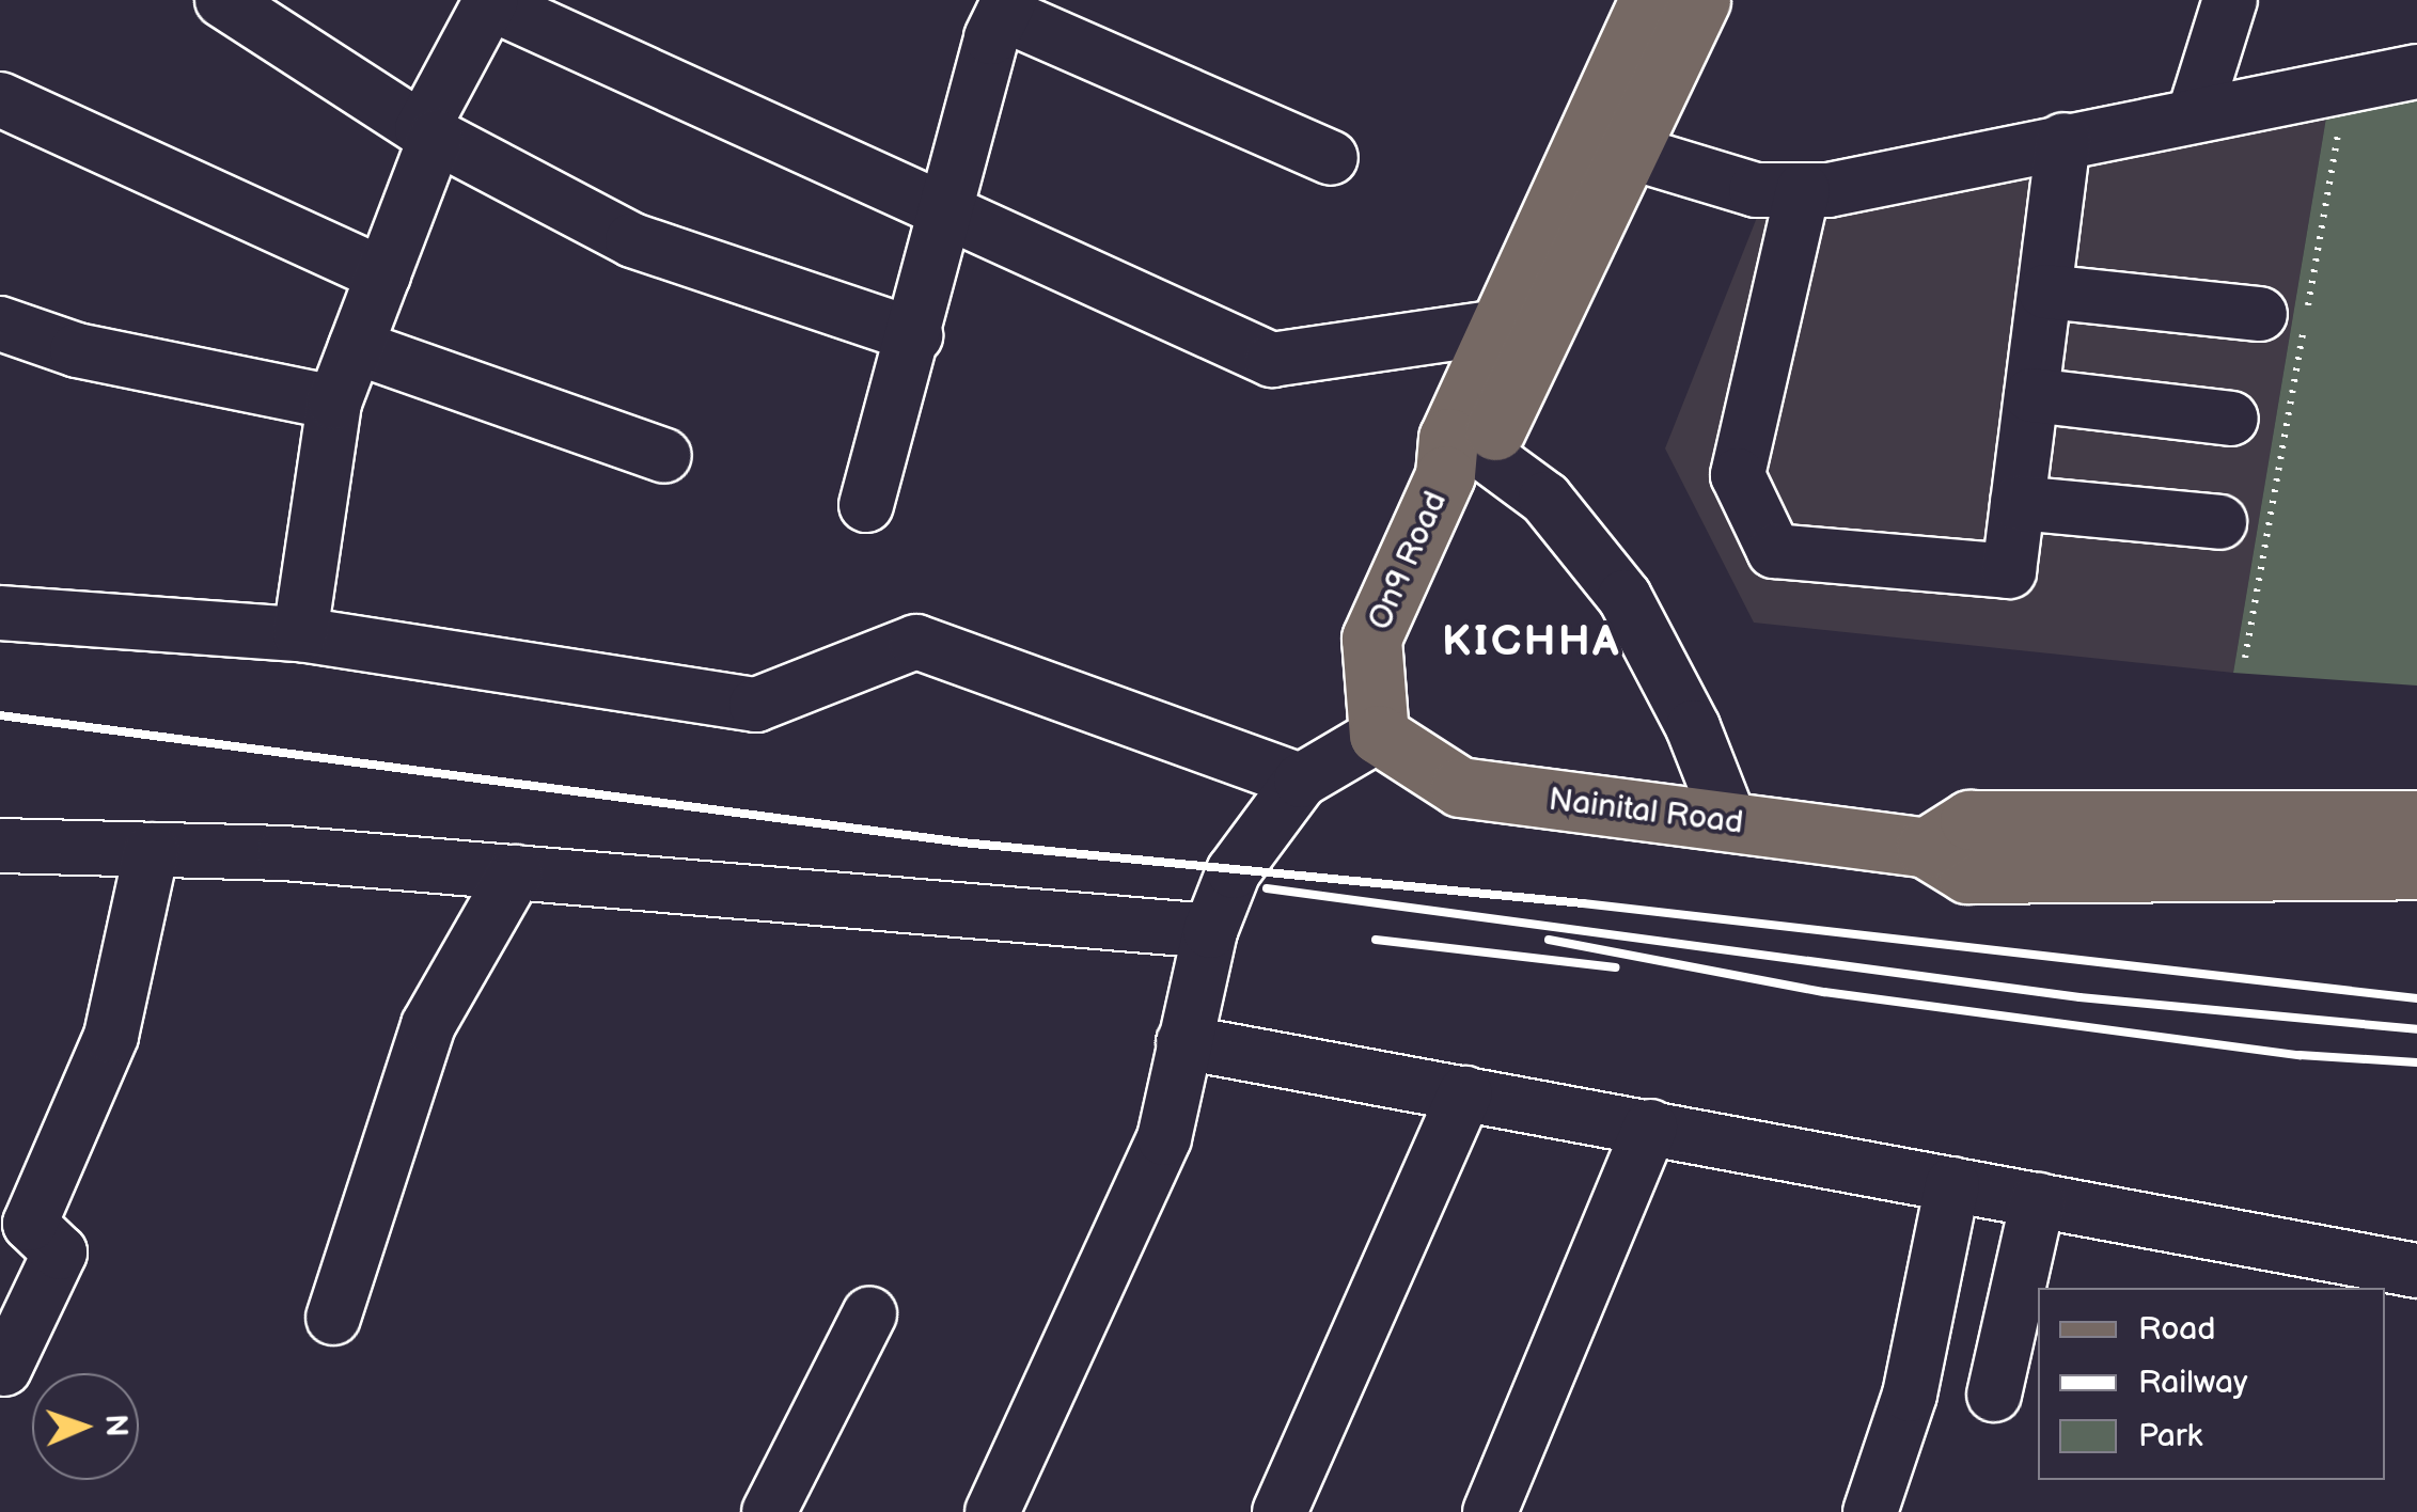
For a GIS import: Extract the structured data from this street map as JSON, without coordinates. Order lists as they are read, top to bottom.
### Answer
{
  "streets": {
    "main road": ["On9 Road", "Nainital Road"]
  },
  "crossings": [
    ["On9 Road", "Nainital Road"]
  ],
  "districts": ["KICHHA"],
  "legend": ["Road", "Railway", "Park"],
  "north": "right"
}
